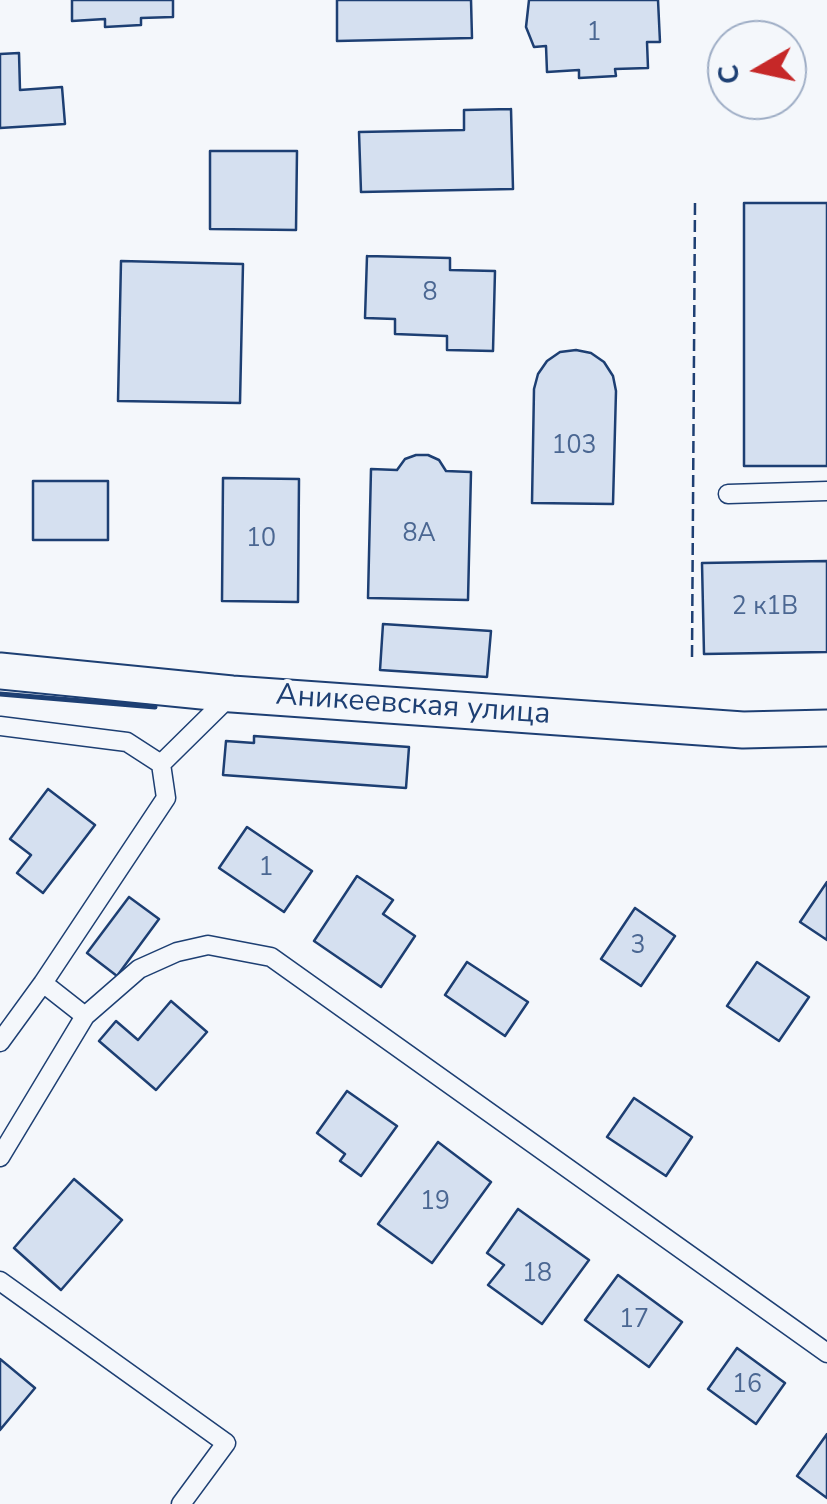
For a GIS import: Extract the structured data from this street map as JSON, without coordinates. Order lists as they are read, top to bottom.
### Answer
{
  "streets": {
    "street": ["Аникеевская улица"]
  },
  "house_numbers": [
    "1",
    "8",
    "103",
    "8А",
    "10",
    "2 к1В",
    "1",
    "3",
    "19",
    "18",
    "17",
    "16"
  ],
  "north": "left"
}
